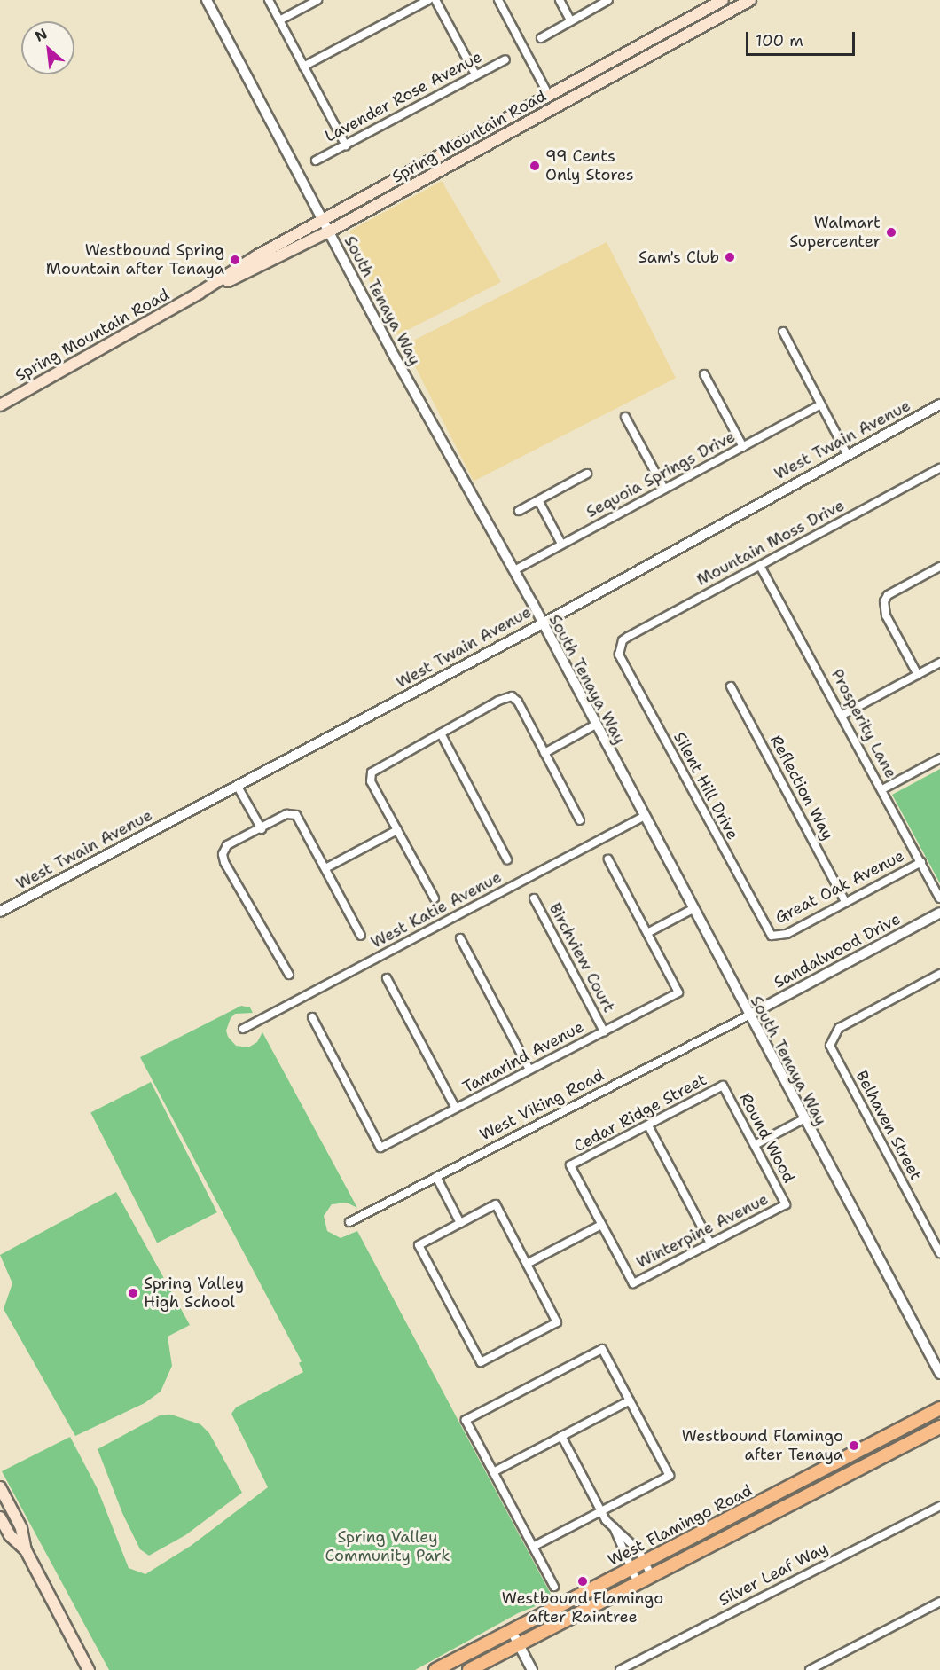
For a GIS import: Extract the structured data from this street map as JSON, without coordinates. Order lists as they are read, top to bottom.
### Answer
{
  "streets": {
    "main road": ["Spring Mountain Road", "West Flamingo Road"],
    "street": [
      "Lavender Rose Avenue",
      "South Tenaya Way",
      "West Twain Avenue",
      "Sequoia Springs Drive",
      "Mountain Moss Drive",
      "Prosperity Lane",
      "Silent Hill Drive",
      "Reflection Way",
      "Great Oak Avenue",
      "West Katie Avenue",
      "Sandalwood Drive",
      "Birchview Court",
      "Tamarind Avenue",
      "West Viking Road",
      "Cedar Ridge Street",
      "Belhaven Street",
      "Round Wood",
      "Winterpine Avenue",
      "Silver Leaf Way"
    ]
  },
  "crossings": [
    ["Spring Mountain Road", "South Tenaya Way"],
    ["South Tenaya Way", "West Twain Avenue"],
    ["South Tenaya Way", "Sequoia Springs Drive"],
    ["South Tenaya Way", "West Katie Avenue"],
    ["South Tenaya Way", "Sandalwood Drive"],
    ["South Tenaya Way", "West Viking Road"],
    ["Mountain Moss Drive", "Prosperity Lane"],
    ["Mountain Moss Drive", "Silent Hill Drive"],
    ["Prosperity Lane", "Great Oak Avenue"],
    ["Silent Hill Drive", "Great Oak Avenue"],
    ["Reflection Way", "Great Oak Avenue"],
    ["Sandalwood Drive", "West Viking Road"],
    ["Birchview Court", "Tamarind Avenue"],
    ["Cedar Ridge Street", "Round Wood"],
    ["Cedar Ridge Street", "Winterpine Avenue"],
    ["Round Wood", "Winterpine Avenue"]
  ],
  "parks": ["Spring Valley Community Park"],
  "places": [
    "99 Cents Only Stores",
    "Walmart Supercenter",
    "Sam's Club",
    "Westbound Spring Mountain after Tenaya",
    "Spring Valley High School",
    "Westbound Flamingo after Tenaya",
    "Westbound Flamingo after Raintree"
  ],
  "scale_bar": "100 m",
  "north": "top left"
}
